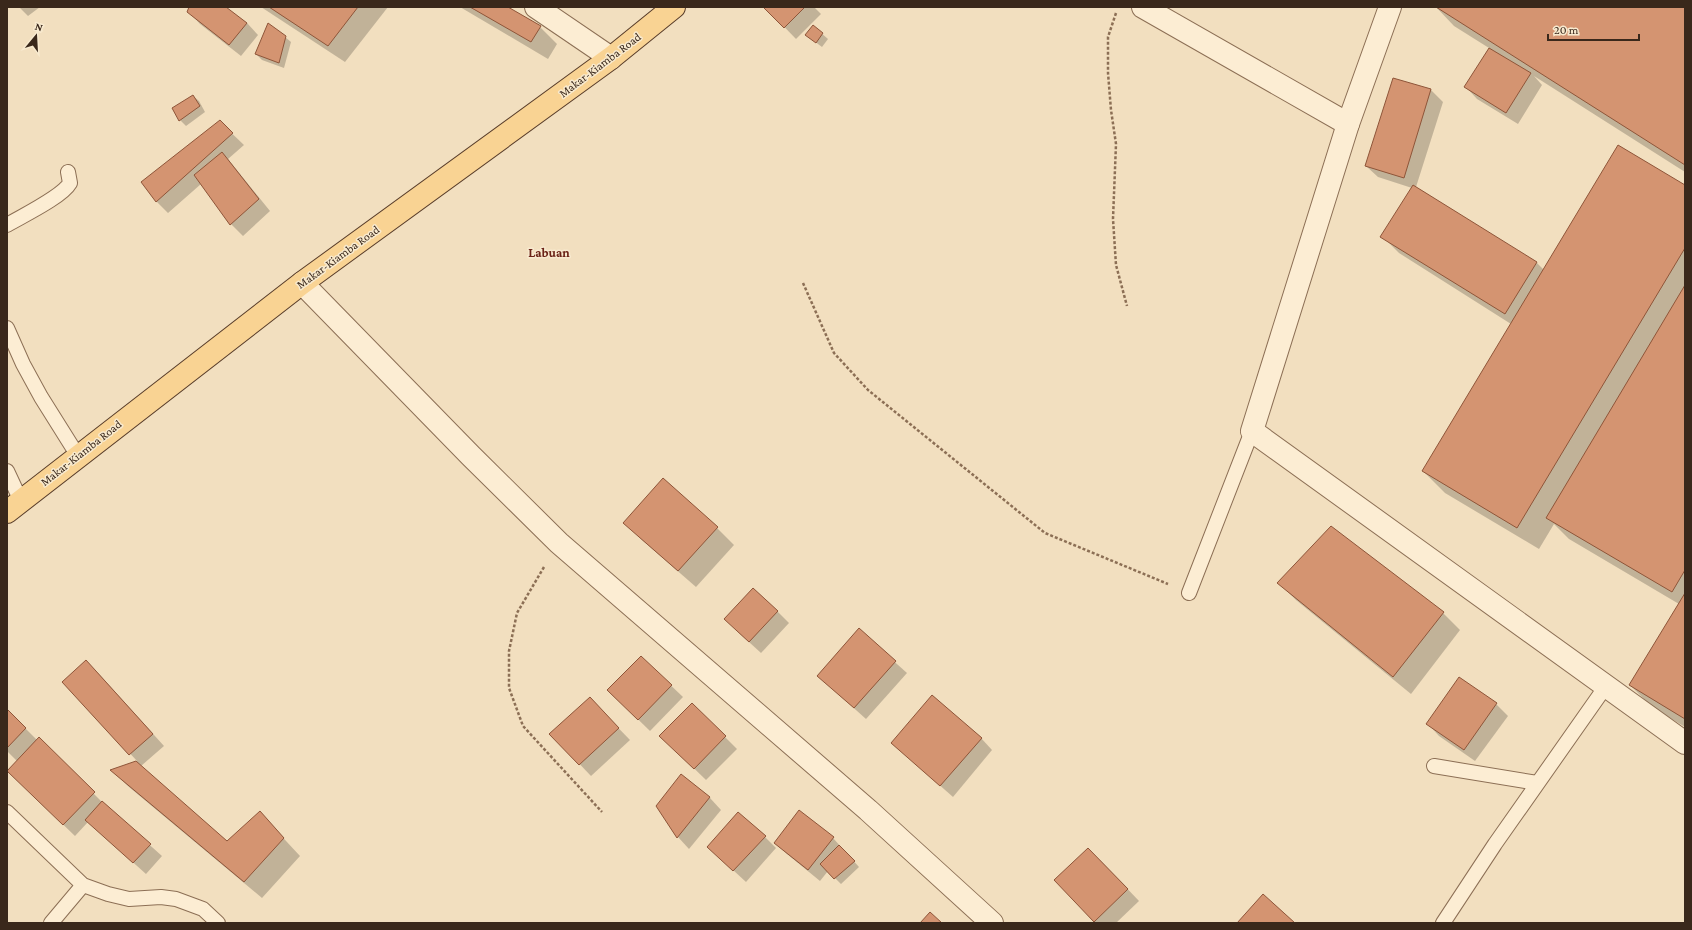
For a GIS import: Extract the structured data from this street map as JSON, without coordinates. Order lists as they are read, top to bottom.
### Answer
{
  "streets": {
    "main road": ["Makar-Kiamba Road"]
  },
  "districts": ["Labuan"],
  "scale_bar": "20 m",
  "north": "top"
}
